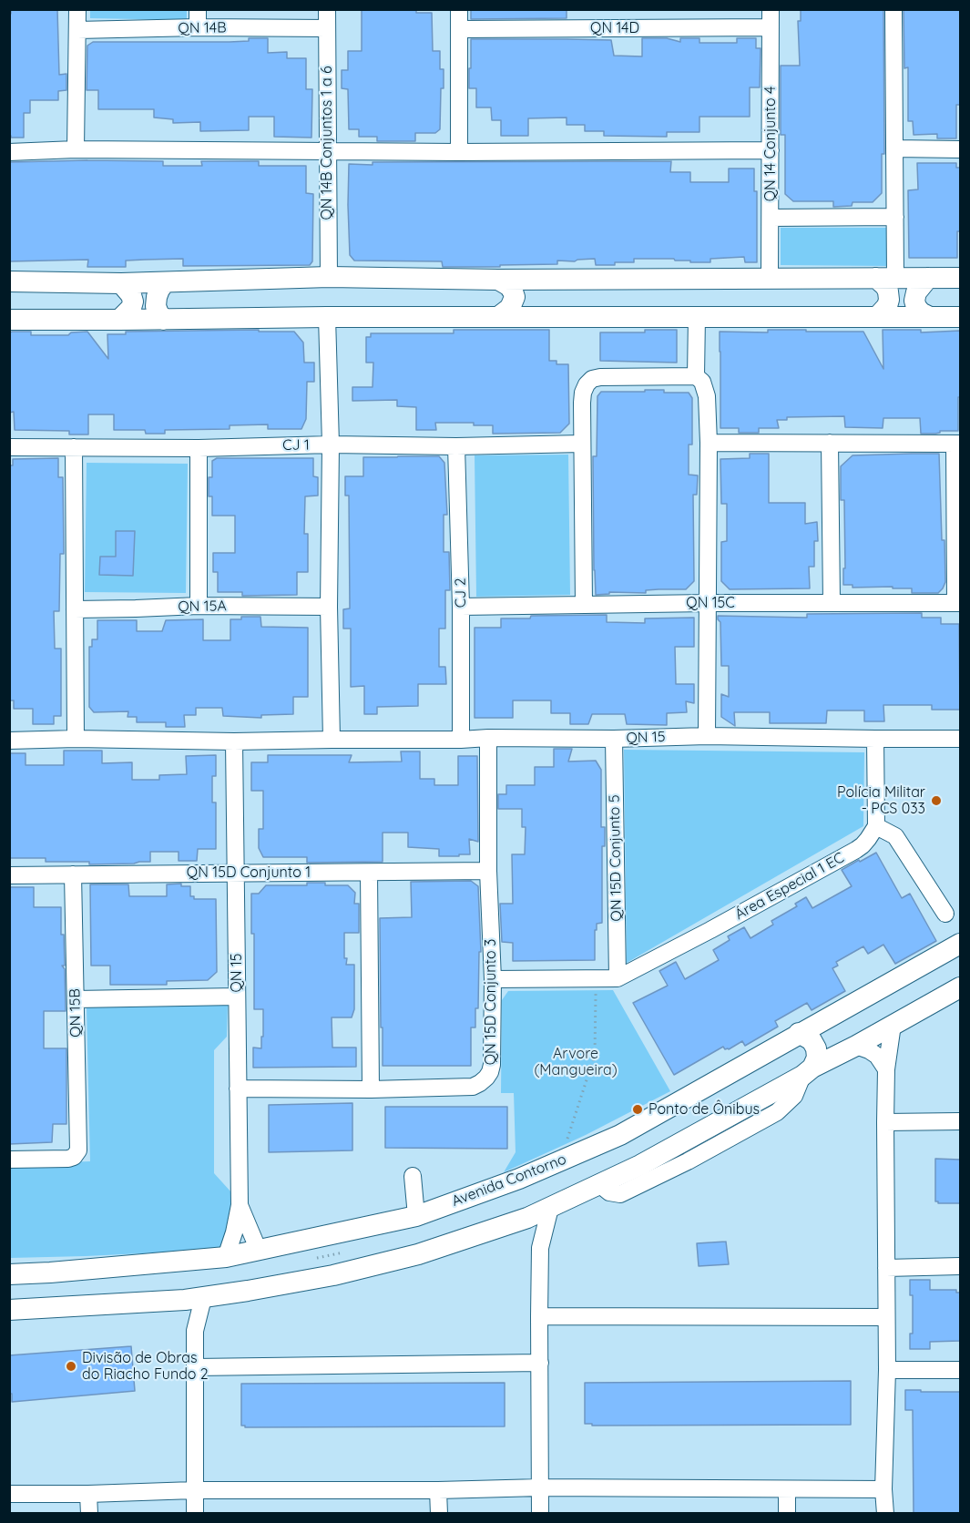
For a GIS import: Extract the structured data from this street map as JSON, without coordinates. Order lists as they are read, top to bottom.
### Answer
{
  "streets": {
    "main road": ["Avenida Contorno"],
    "street": [
      "QN 14B",
      "QN 14D",
      "QN 14B Conjuntos 1 a 6",
      "QN 14 Conjunto 4",
      "CJ 1",
      "CJ 2",
      "QN 15C",
      "QN 15A",
      "QN 15",
      "QN 15D Conjunto 5",
      "QN 15D Conjunto 1",
      "Área Especial 1 EC",
      "QN 15D Conjunto 3",
      "QN 15B"
    ]
  },
  "crossings": [
    ["QN 14B", "QN 14B Conjuntos 1 a 6"],
    ["QN 14D", "QN 14 Conjunto 4"],
    ["CJ 1", "CJ 2"],
    ["CJ 2", "QN 15C"],
    ["CJ 2", "QN 15"],
    ["QN 15", "QN 15D Conjunto 5"],
    ["QN 15", "QN 15D Conjunto 1"],
    ["QN 15", "QN 15D Conjunto 3"],
    ["QN 15", "Avenida Contorno"],
    ["QN 15D Conjunto 5", "Área Especial 1 EC"],
    ["QN 15D Conjunto 1", "QN 15D Conjunto 3"],
    ["QN 15D Conjunto 1", "QN 15B"]
  ],
  "parks": ["Arvore (Mangueira)"],
  "places": ["Polícia Militar - PCS 033", "Ponto de Ônibus", "Divisão de Obras do Riacho Fundo 2"]
}
